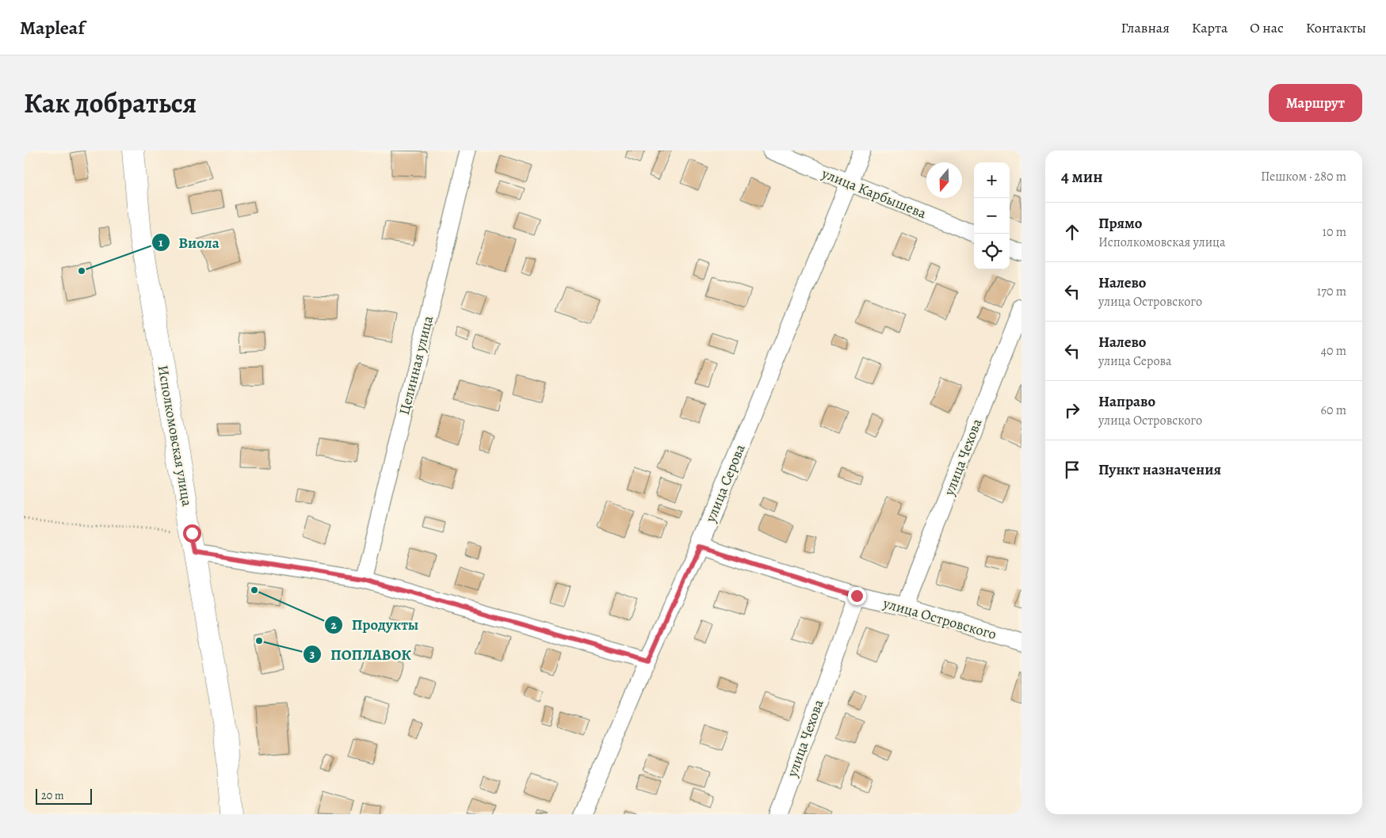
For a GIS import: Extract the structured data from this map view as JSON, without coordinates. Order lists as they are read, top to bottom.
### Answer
{
  "streets": {
    "main road": ["Исполкомовская улица"],
    "street": [
      "улица Карбышева",
      "Целинная улица",
      "улица Чехова",
      "улица Серова",
      "улица Островского"
    ]
  },
  "crossings": [
    ["улица Карбышева", "улица Серова"],
    ["улица Чехова", "улица Островского"],
    ["улица Серова", "улица Островского"]
  ],
  "places": ["Виола", "Продукты", "ПОПЛАВОК"],
  "scale_bar": "20 m",
  "north": "bottom",
  "page": {
    "header": "Mapleaf",
    "nav": [
      "Главная",
      "Карта",
      "О нас",
      "Контакты"
    ],
    "title": "Как добраться",
    "buttons": "Маршрут",
    "heading": ["4 мин", "Пешком · 280 m"],
    "map_buttons": ["+", "−"],
    "list": [
      ["Прямо", "Исполкомовская улица", "10 m"],
      ["Налево", "улица Островского", "170 m"],
      ["Налево", "улица Серова", "40 m"],
      ["Направо", "улица Островского", "60 m"],
      "Пункт назначения"
    ],
    "scale": "20 m"
  }
}
